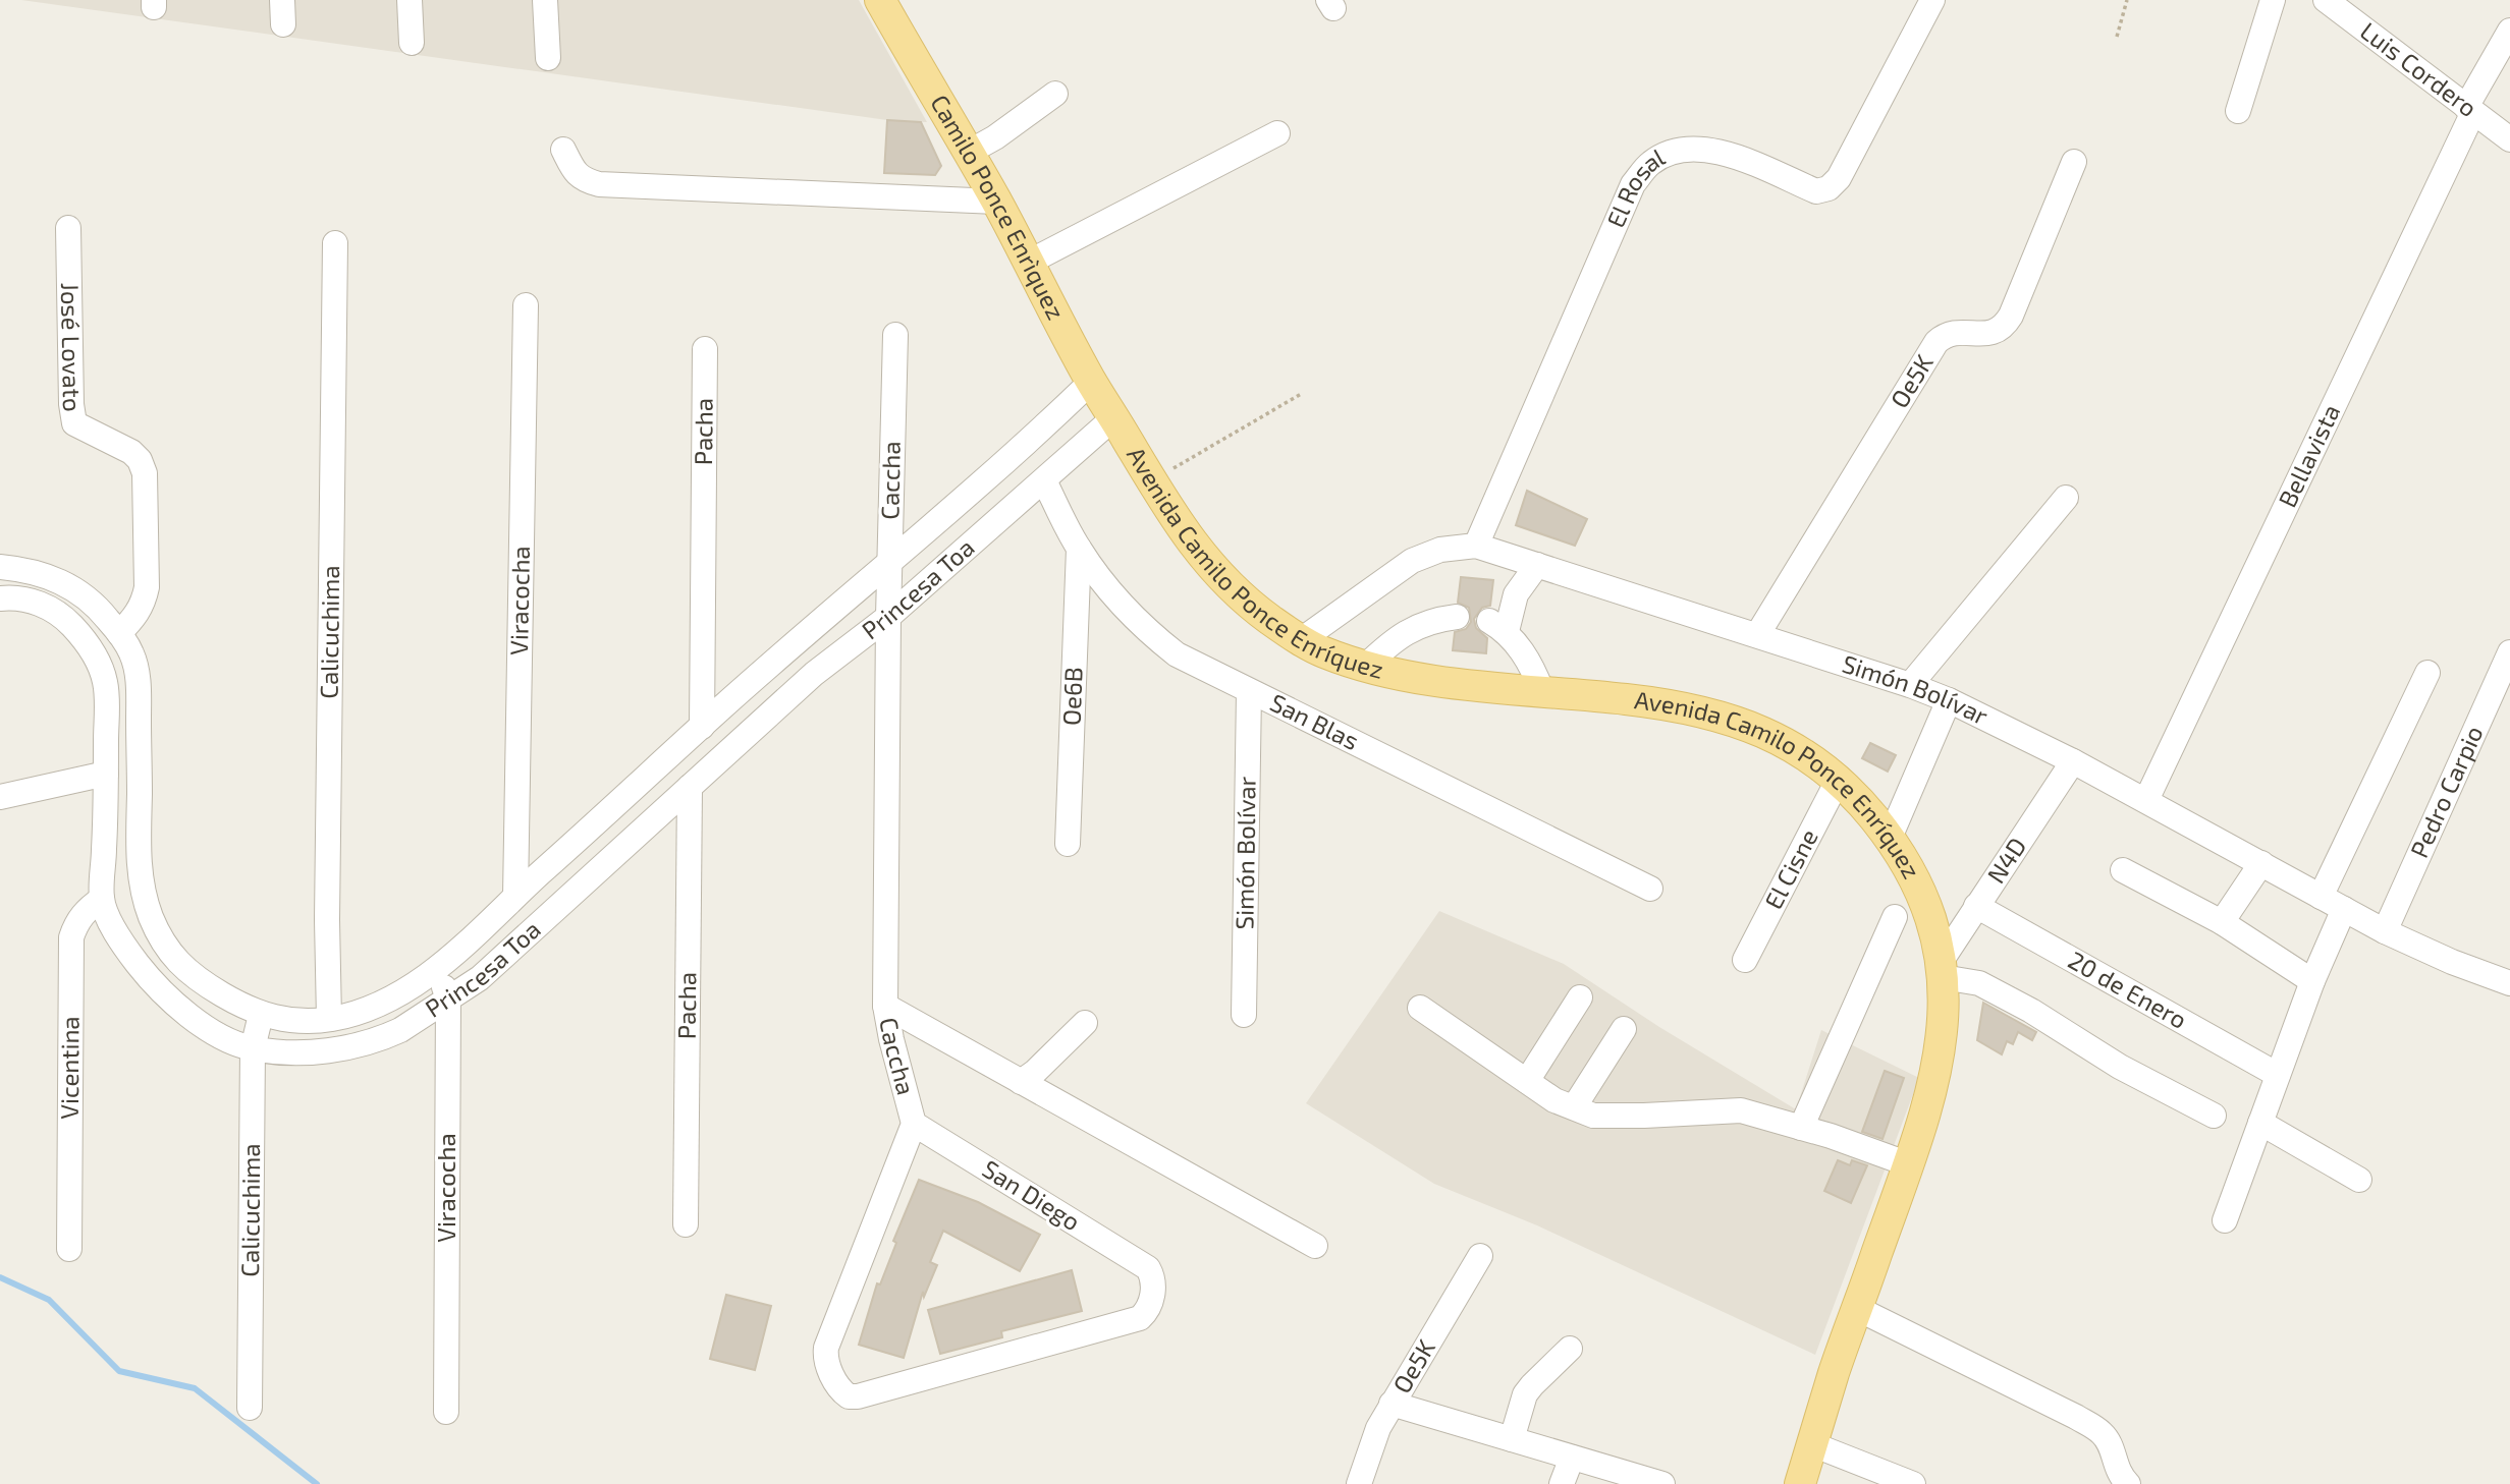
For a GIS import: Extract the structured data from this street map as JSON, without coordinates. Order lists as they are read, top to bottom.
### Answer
{
  "streets": {
    "main road": ["Camilo Ponce Enrìquez", "Avenida Camilo Ponce Enríquez"],
    "street": [
      "Luis Cordero",
      "El Rosal",
      "José Lovato",
      "Oe5K",
      "Pacha",
      "Bellavista",
      "Caccha",
      "Princesa Toa",
      "Viracocha",
      "Calicuchima",
      "Simón Bolívar",
      "Oe6B",
      "San Blas",
      "Pedro Carpio",
      "N4D",
      "El Cisne",
      "20 de Enero",
      "Vicentina",
      "San Diego"
    ]
  },
  "crossings": [
    ["Luis Cordero", "Bellavista"],
    ["El Rosal", "Simón Bolívar"],
    ["Camilo Ponce Enrìquez", "Avenida Camilo Ponce Enríquez"],
    ["Camilo Ponce Enrìquez", "Princesa Toa"],
    ["José Lovato", "Princesa Toa"],
    ["Oe5K", "Simón Bolívar"],
    ["Pacha", "Princesa Toa"],
    ["Bellavista", "Simón Bolívar"],
    ["Caccha", "Princesa Toa"],
    ["Caccha", "San Diego"],
    ["Avenida Camilo Ponce Enríquez", "Princesa Toa"],
    ["Avenida Camilo Ponce Enríquez", "Simón Bolívar"],
    ["Avenida Camilo Ponce Enríquez", "N4D"],
    ["Avenida Camilo Ponce Enríquez", "El Cisne"],
    ["Princesa Toa", "Viracocha"],
    ["Princesa Toa", "Calicuchima"],
    ["Princesa Toa", "San Blas"],
    ["Princesa Toa", "Vicentina"],
    ["Simón Bolívar", "San Blas"],
    ["Simón Bolívar", "Pedro Carpio"],
    ["Simón Bolívar", "N4D"],
    ["Oe6B", "San Blas"],
    ["N4D", "20 de Enero"]
  ]
}
